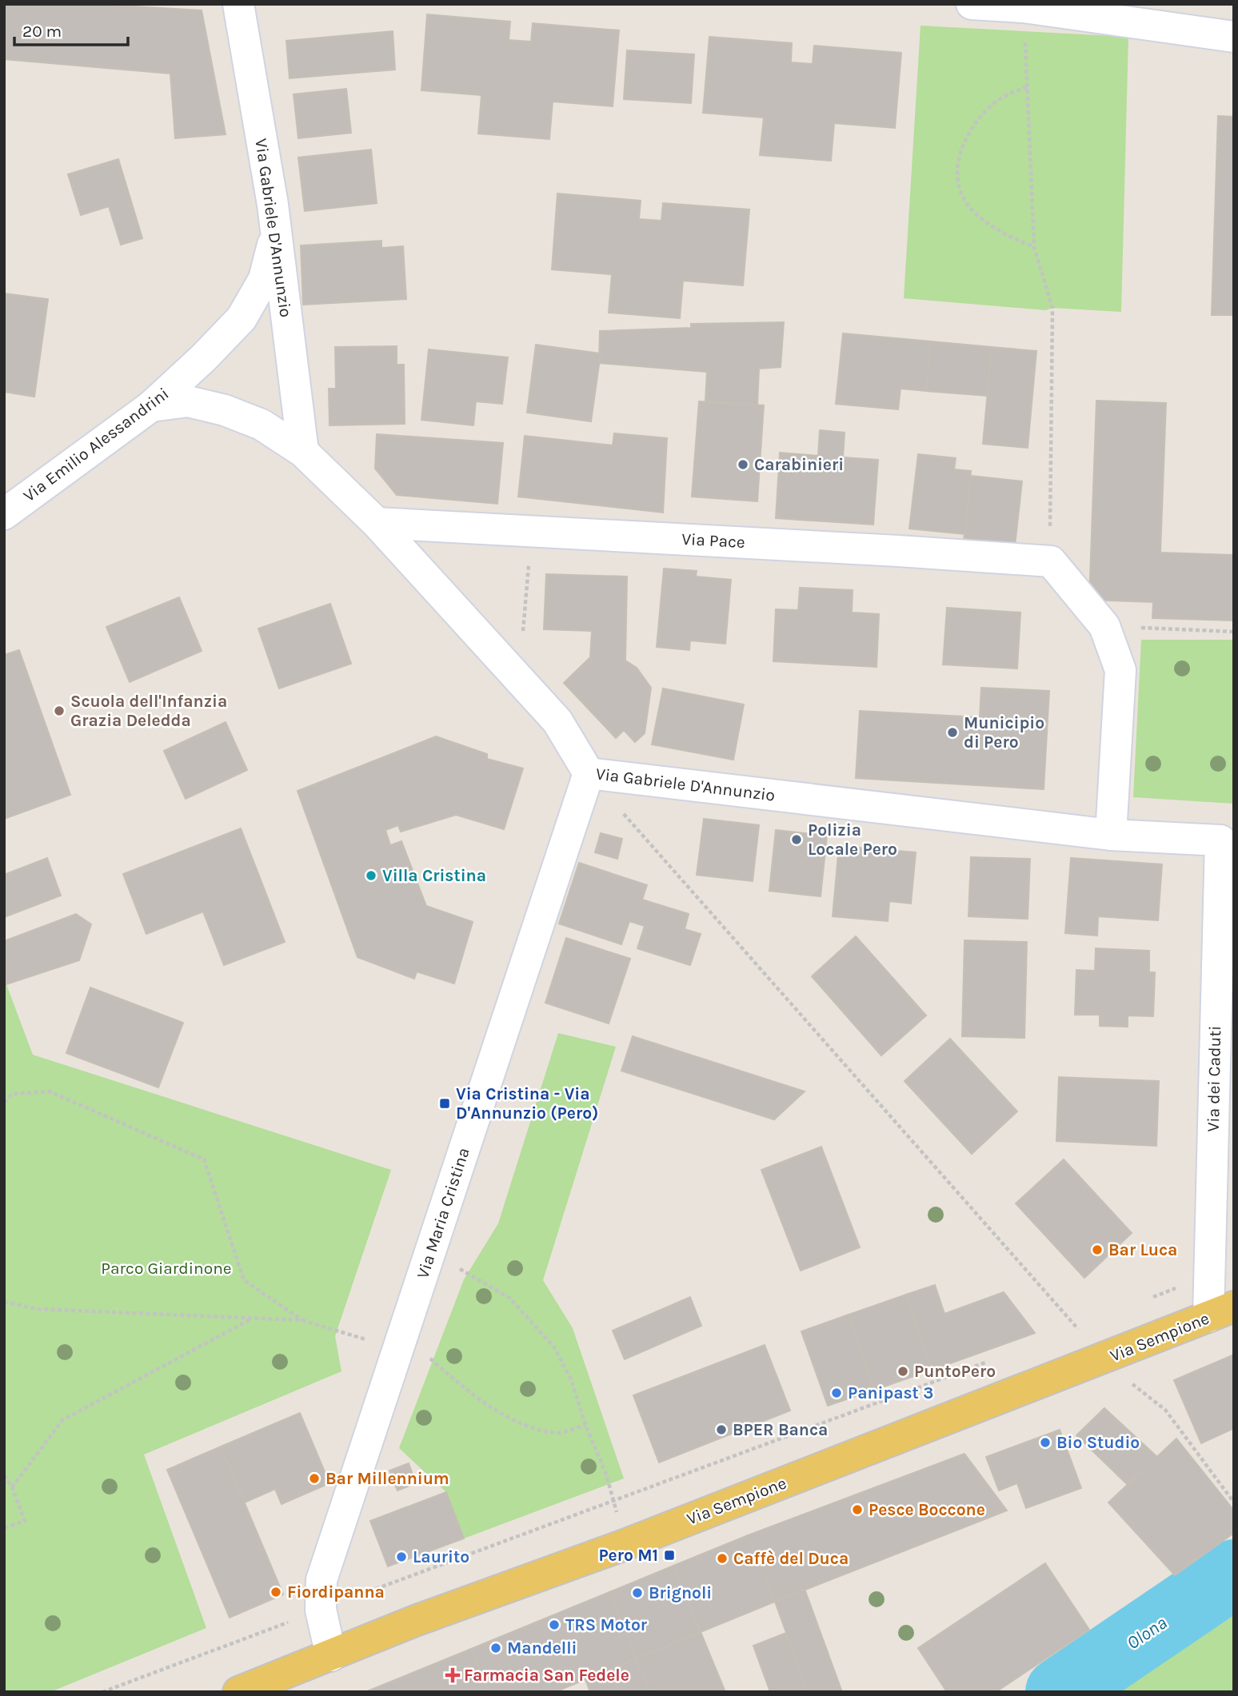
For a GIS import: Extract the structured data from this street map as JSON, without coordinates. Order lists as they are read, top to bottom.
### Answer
{
  "streets": {
    "main road": ["Via Sempione"],
    "street": [
      "Via Gabriele D'Annunzio",
      "Via Emilio Alessandrini",
      "Via Pace",
      "Via dei Caduti",
      "Via Maria Cristina"
    ]
  },
  "crossings": [
    ["Via Gabriele D'Annunzio", "Via Emilio Alessandrini"],
    ["Via Gabriele D'Annunzio", "Via Pace"],
    ["Via Gabriele D'Annunzio", "Via dei Caduti"],
    ["Via Gabriele D'Annunzio", "Via Maria Cristina"],
    ["Via dei Caduti", "Via Sempione"],
    ["Via Maria Cristina", "Via Sempione"]
  ],
  "water": ["Olona"],
  "parks": ["Parco Giardinone"],
  "places": {
    "other": [
      "Carabinieri",
      "Scuola dell'Infanzia Grazia Deledda",
      "Municipio di Pero",
      "Polizia Locale Pero",
      "Villa Cristina",
      "Bar Luca",
      "PuntoPero",
      "Panipast 3",
      "BPER Banca",
      "Bio Studio",
      "Bar Millennium",
      "Pesce Boccone",
      "Laurito",
      "Caffè del Duca",
      "Fiordipanna",
      "Brignoli",
      "TRS Motor",
      "Mandelli"
    ],
    "transit": ["Via Cristina - Via D'Annunzio (Pero)", "Pero M1"],
    "health": ["Farmacia San Fedele"]
  },
  "scale_bar": "20 m"
}
